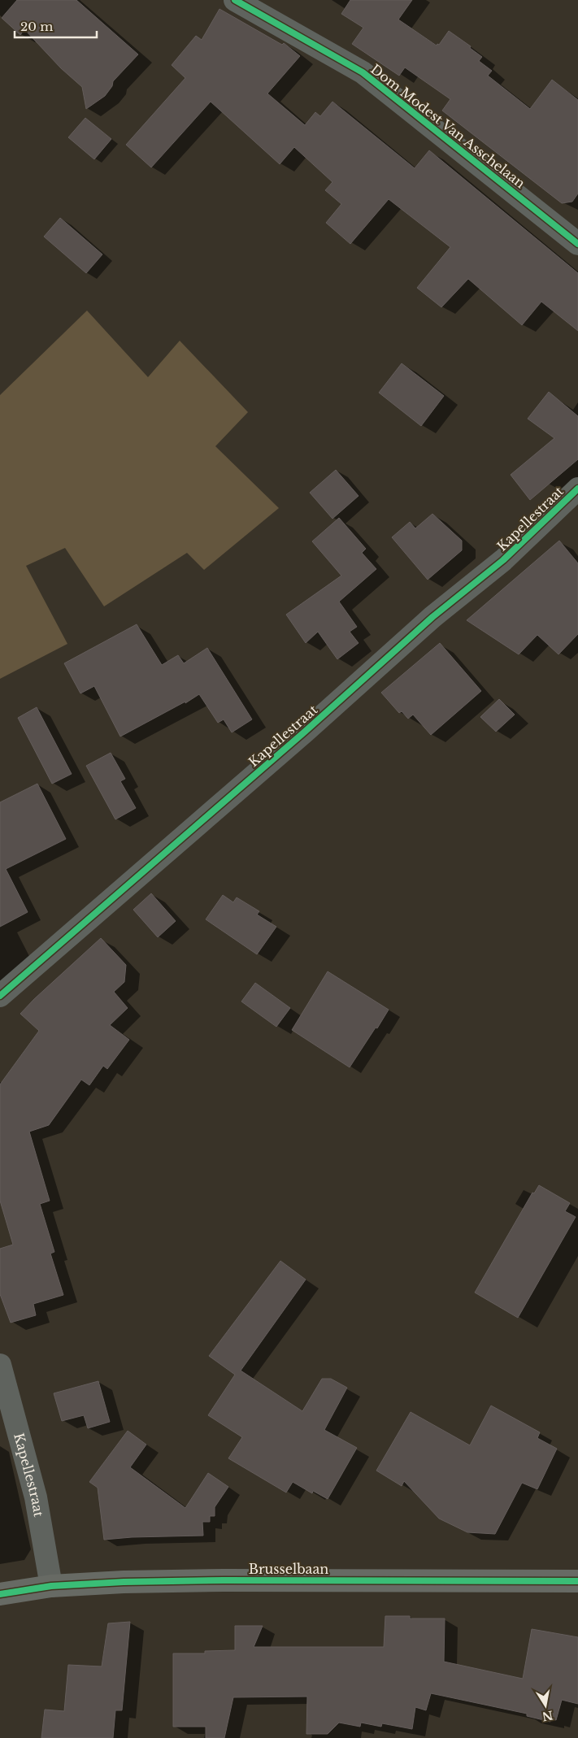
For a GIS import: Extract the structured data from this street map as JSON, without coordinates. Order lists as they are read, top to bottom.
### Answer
{
  "streets": {
    "main road": ["Brusselbaan"],
    "street": ["Dom Modest Van Asschelaan", "Kapellestraat"]
  },
  "crossings": [
    ["Kapellestraat", "Brusselbaan"]
  ],
  "scale_bar": "20 m",
  "north": "bottom"
}
